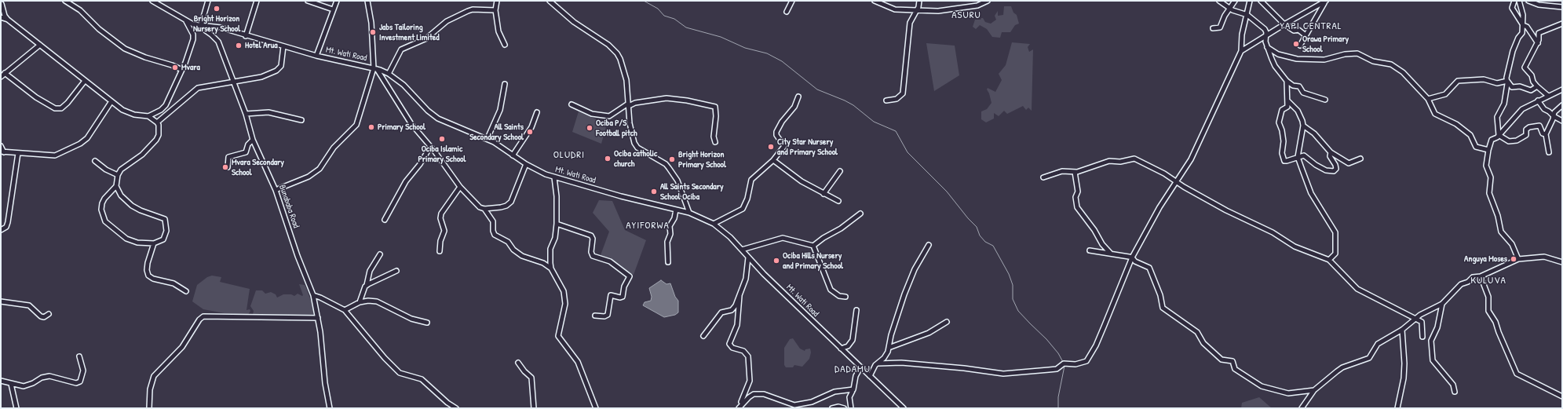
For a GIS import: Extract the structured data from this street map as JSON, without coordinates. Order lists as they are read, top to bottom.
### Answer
{
  "streets": {
    "street": ["Mt. Wati Road", "Bunababa Road"]
  },
  "crossings": [
    ["Mt. Wati Road", "Bunababa Road"]
  ],
  "districts": [
    "ASURU",
    "YAPI CENTRAL",
    "OLUDRI",
    "AYIFORWA",
    "KULUVA",
    "DADAMU"
  ],
  "places": [
    "Bright Horizon Nursery School",
    "Jabs Tailoring Investment Limited",
    "Orawa Primary School",
    "Hotel Arua",
    "Mvara",
    "Primary School",
    "Ociba P/S Football pitch",
    "All Saints Secondary School",
    "Ociba Islamic Primary School",
    "City Star Nursery and Primary School",
    "Ociba catholic church",
    "Bright Horizon Primary School",
    "Mvara Secondary School",
    "All Saints Secondary School Ociba",
    "Anguya Moses",
    "Ociba Hills Nursery and Primary School"
  ]
}
